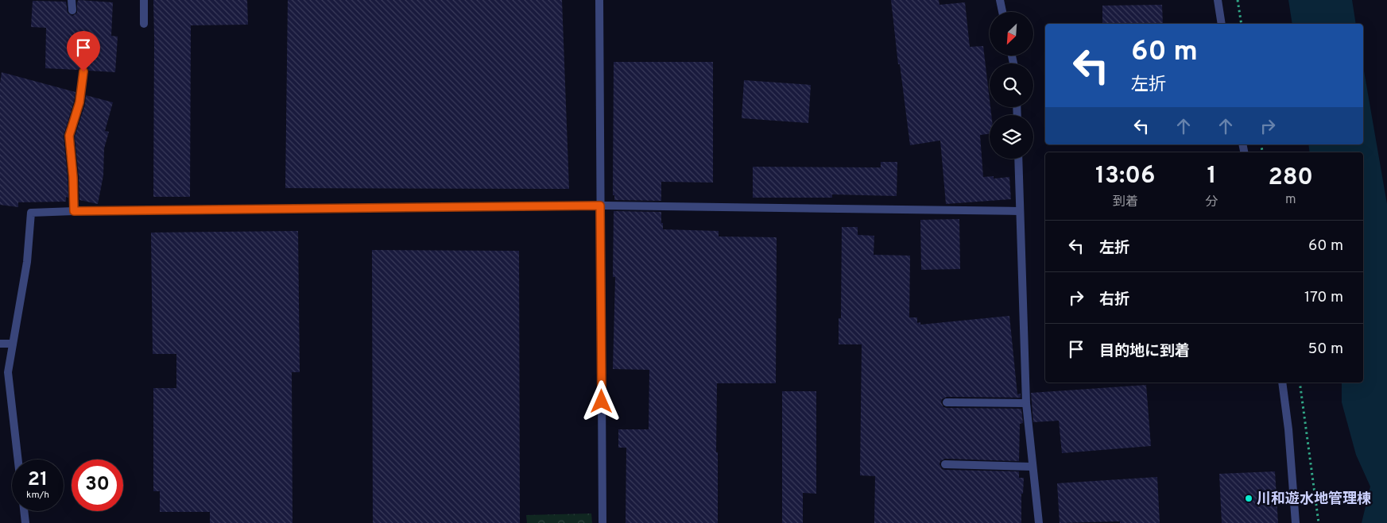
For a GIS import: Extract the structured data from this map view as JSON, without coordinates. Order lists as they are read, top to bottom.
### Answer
{
  "places": ["川和遊水地管理棟"],
  "north": "bottom left",
  "page": {
    "turn": ["60 m", "左折"],
    "eta": [
      "13:06",
      "到着",
      "1",
      "分",
      "280",
      "m"
    ],
    "list": [
      {
        "name": "左折",
        "value": "60 m"
      },
      {
        "name": "右折",
        "value": "170 m"
      },
      {
        "name": "目的地に到着",
        "value": "50 m"
      }
    ],
    "speed": "21 km/h",
    "limit": "30"
  }
}
